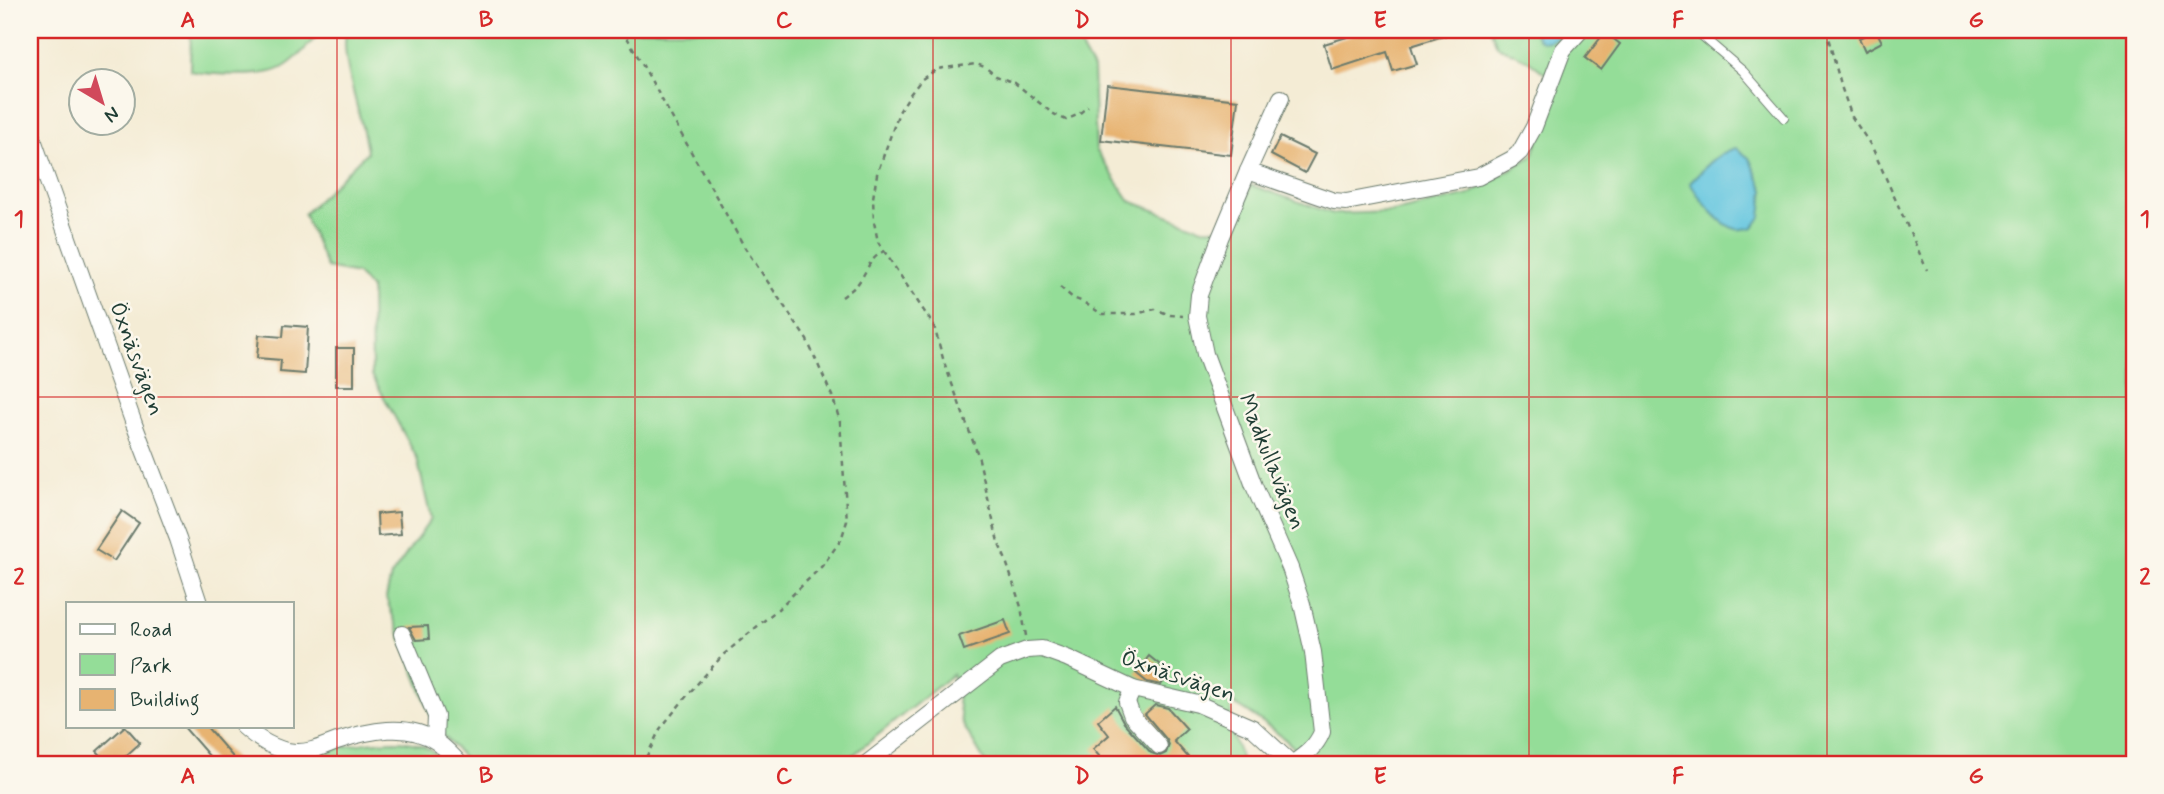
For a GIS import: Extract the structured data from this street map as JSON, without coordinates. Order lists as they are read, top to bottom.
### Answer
{
  "streets": {
    "street": ["Öxnäsvägen", "Madkullavägen"]
  },
  "crossings": [
    ["Öxnäsvägen", "Madkullavägen"]
  ],
  "legend": ["Road", "Park", "Building"],
  "north": "bottom right",
  "grid": {
    "columns": [
      "A",
      "B",
      "C",
      "D",
      "E",
      "F",
      "G"
    ],
    "rows": ["1", "2"]
  }
}
